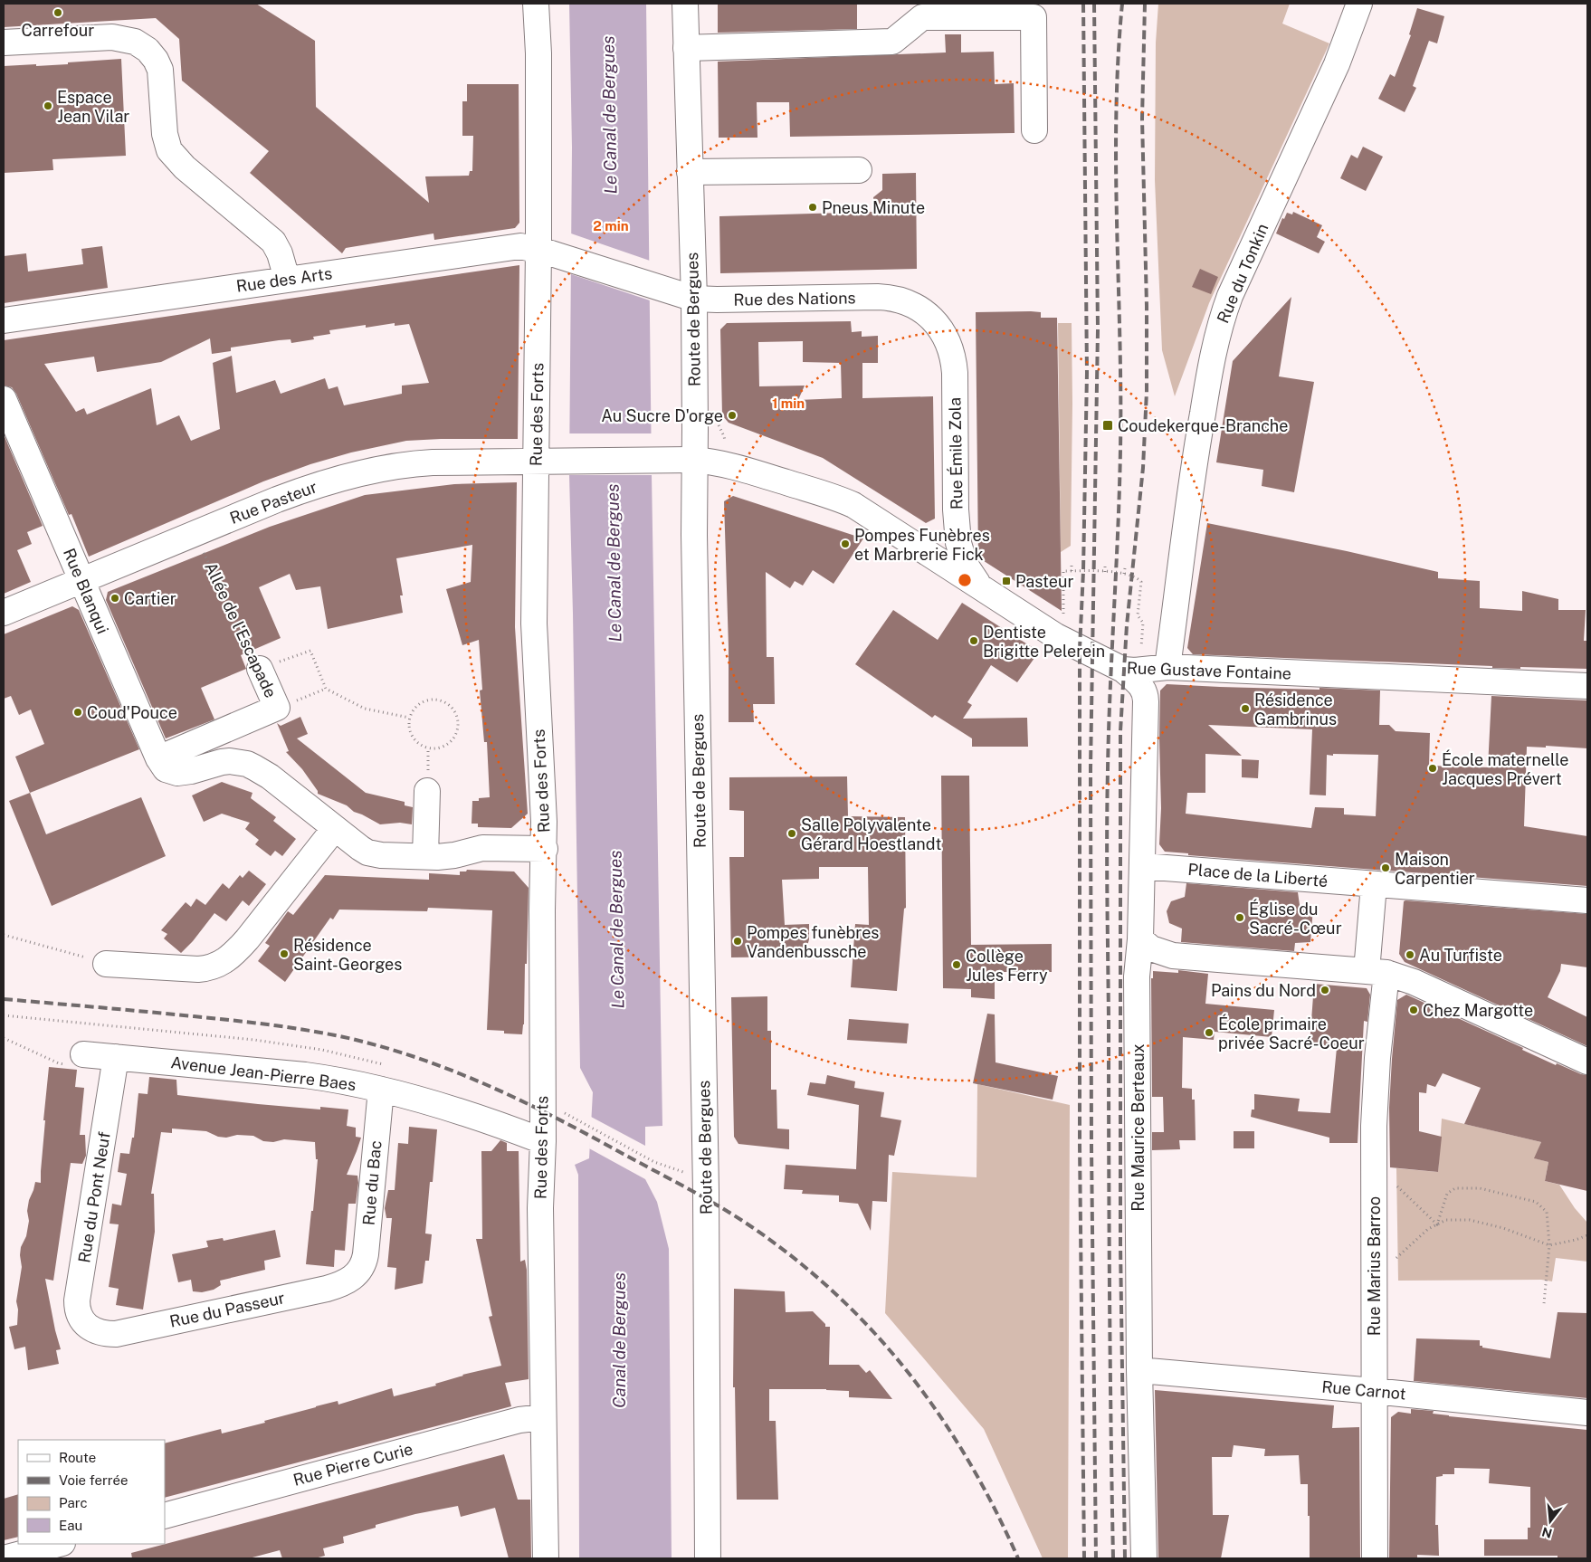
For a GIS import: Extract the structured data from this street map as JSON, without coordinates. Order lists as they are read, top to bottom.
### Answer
{
  "streets": {
    "street": [
      "Rue du Tonkin",
      "Rue des Arts",
      "Rue des Nations",
      "Route de Bergues",
      "Rue des Forts",
      "Rue Émile Zola",
      "Rue Pasteur",
      "Rue Blanqui",
      "Allée de l'Escapade",
      "Rue Gustave Fontaine",
      "Place de la Liberté",
      "Avenue Jean-Pierre Baes",
      "Rue Maurice Berteaux",
      "Rue du Bac",
      "Rue du Pont Neuf",
      "Rue Marius Barroo",
      "Rue du Passeur",
      "Rue Carnot",
      "Rue Pierre Curie"
    ]
  },
  "crossings": [
    ["Rue du Tonkin", "Rue Gustave Fontaine"],
    ["Rue du Tonkin", "Rue Maurice Berteaux"],
    ["Rue des Arts", "Rue des Nations"],
    ["Rue des Arts", "Rue des Forts"],
    ["Rue des Nations", "Route de Bergues"],
    ["Rue des Nations", "Rue Émile Zola"],
    ["Route de Bergues", "Rue Gustave Fontaine"],
    ["Rue des Forts", "Rue Pasteur"],
    ["Rue des Forts", "Avenue Jean-Pierre Baes"],
    ["Rue des Forts", "Rue Pierre Curie"],
    ["Rue Émile Zola", "Rue Gustave Fontaine"],
    ["Rue Pasteur", "Rue Blanqui"],
    ["Rue Pasteur", "Allée de l'Escapade"],
    ["Rue Pasteur", "Rue Gustave Fontaine"],
    ["Rue Blanqui", "Allée de l'Escapade"],
    ["Rue Gustave Fontaine", "Rue Maurice Berteaux"],
    ["Place de la Liberté", "Rue Maurice Berteaux"],
    ["Avenue Jean-Pierre Baes", "Rue du Bac"],
    ["Avenue Jean-Pierre Baes", "Rue du Pont Neuf"],
    ["Rue Maurice Berteaux", "Rue Carnot"],
    ["Rue du Bac", "Rue du Passeur"],
    ["Rue du Pont Neuf", "Rue du Passeur"],
    ["Rue Marius Barroo", "Rue Carnot"]
  ],
  "water": ["Le Canal de Bergues", "Canal de Bergues"],
  "places": {
    "other": [
      "Carrefour",
      "Espace Jean Vilar",
      "Pneus Minute",
      "Au Sucre D'orge",
      "Pompes Funèbres et Marbrerie Fick",
      "Cartier",
      "Dentiste Brigitte Pelerein",
      "Résidence Gambrinus",
      "Coud'Pouce",
      "École maternelle Jacques Prévert",
      "Salle Polyvalente Gérard Hoestlandt",
      "Maison Carpentier",
      "Église du Sacré-Cœur",
      "Pompes funèbres Vandenbussche",
      "Résidence Saint-Georges",
      "Au Turfiste",
      "Collège Jules Ferry",
      "Pains du Nord",
      "Chez Margotte",
      "École primaire privée Sacré-Coeur"
    ],
    "transit": ["Coudekerque-Branche", "Pasteur"]
  },
  "legend": [
    "Route",
    "Voie ferrée",
    "Parc",
    "Eau"
  ],
  "north": "bottom",
  "rings": ["2 min", "1 min"]
}
